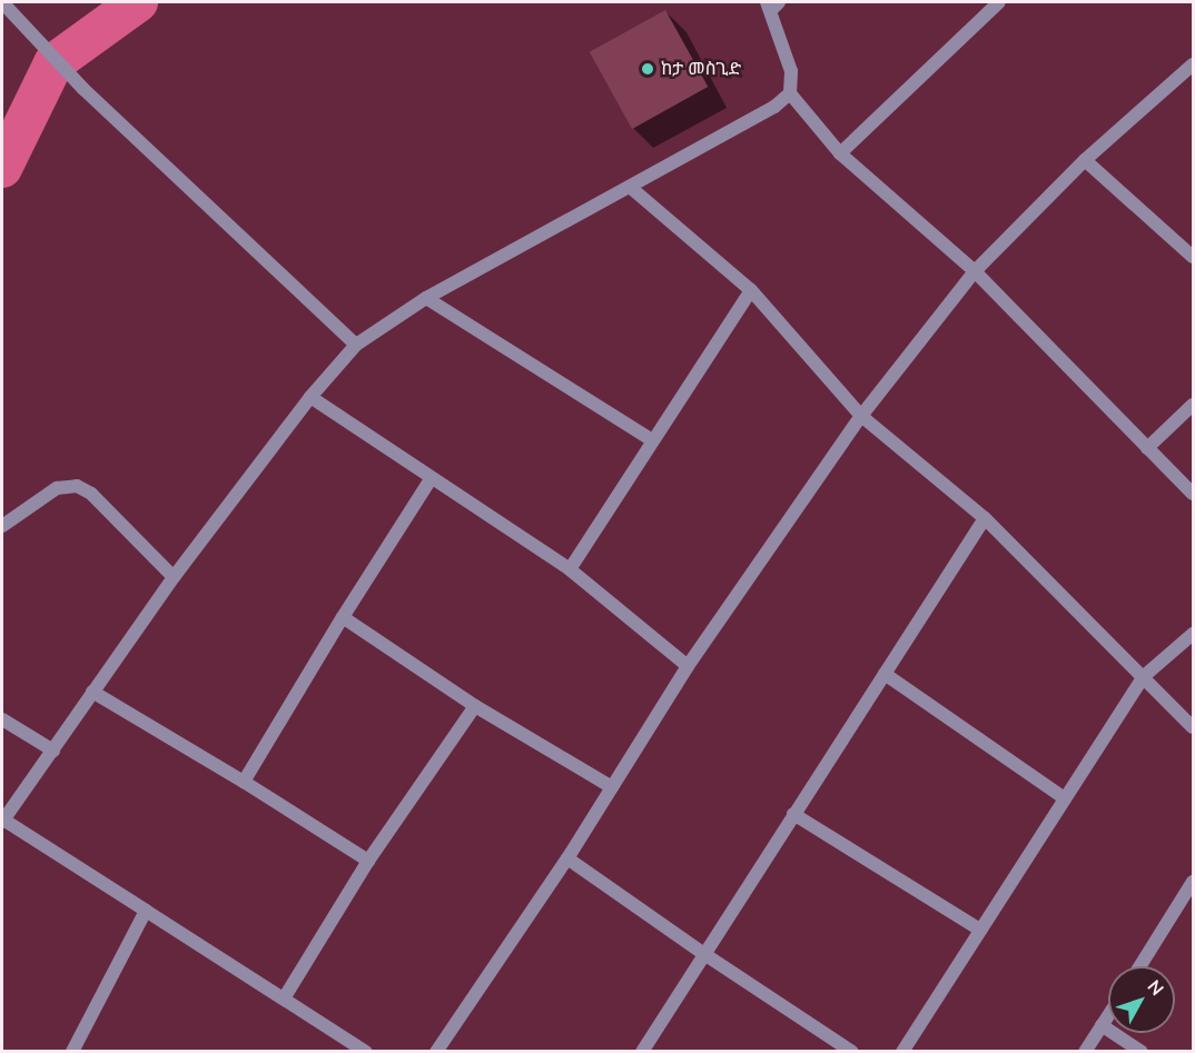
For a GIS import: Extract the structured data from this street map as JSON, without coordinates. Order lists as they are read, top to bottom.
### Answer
{
  "places": ["ከታ መስጊድ"],
  "north": "top right"
}
